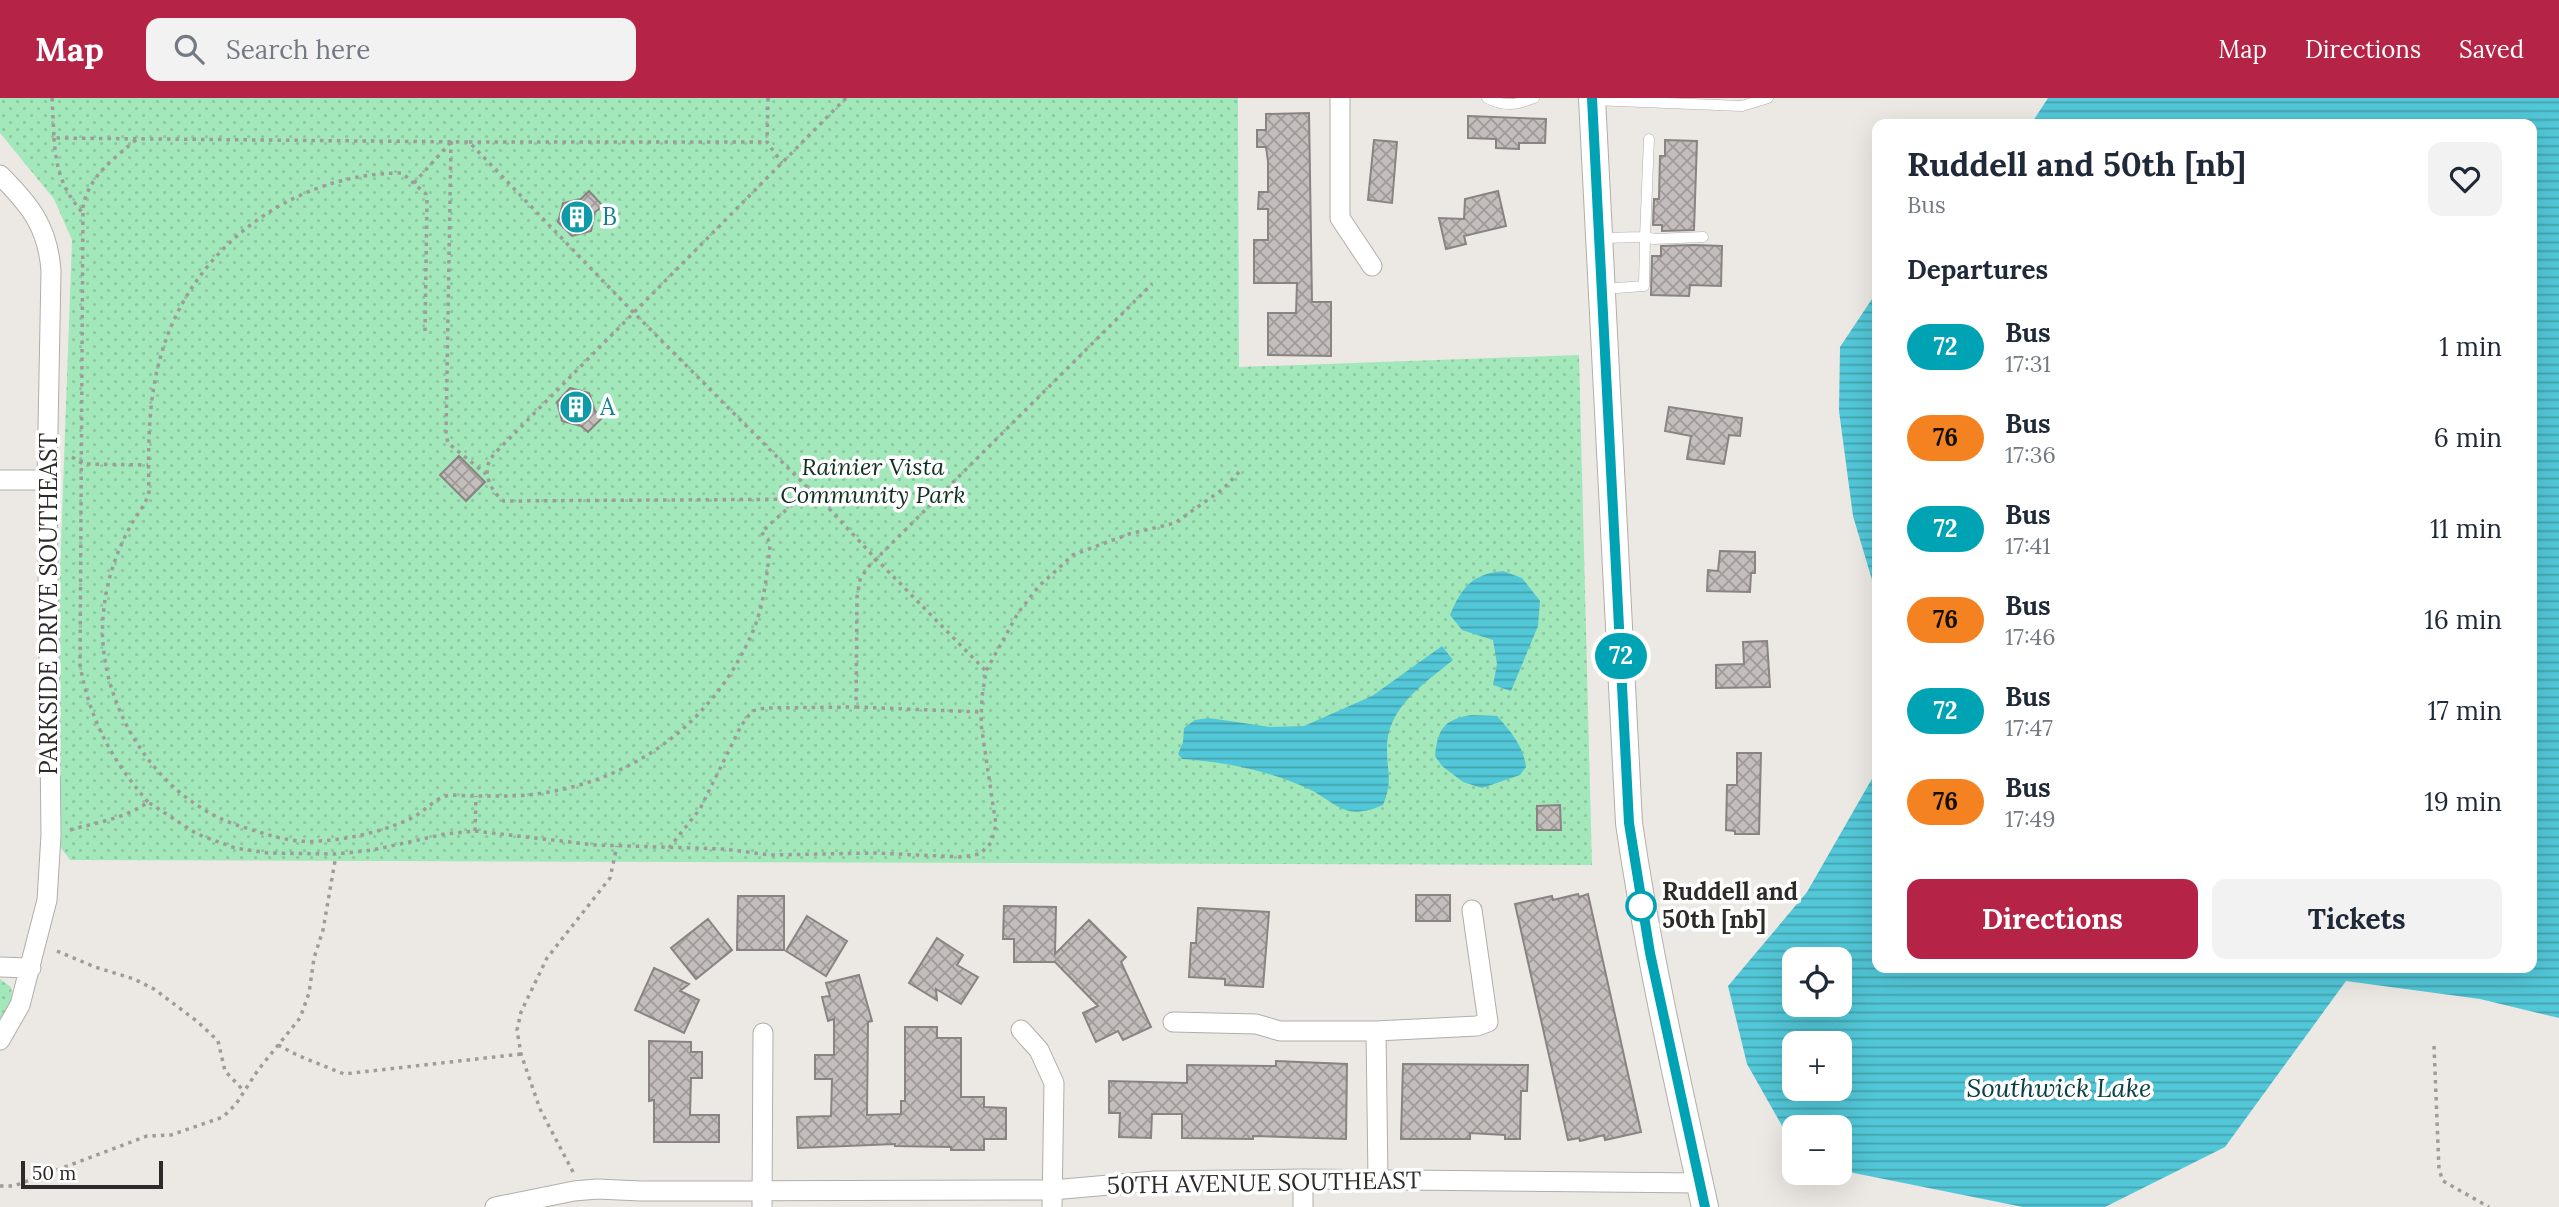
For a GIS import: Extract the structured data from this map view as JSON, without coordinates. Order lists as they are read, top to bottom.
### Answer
{
  "streets": {
    "street": ["PARKSIDE DRIVE SOUTHEAST", "50TH AVENUE SOUTHEAST"]
  },
  "water": ["Southwick Lake"],
  "parks": ["Rainier Vista Community Park"],
  "places": {
    "building": ["B", "A"],
    "other": ["Ruddell and 50th [nb]"]
  },
  "lines": ["bus line 72"],
  "scale_bar": "50 m",
  "page": {
    "header": "Map",
    "search": "Search here",
    "nav": ["Map", "Directions", "Saved"],
    "on_map": "72",
    "heading": [
      ["Ruddell and 50th [nb]", "Bus"],
      "Departures"
    ],
    "list": [
      {
        "mark": "72",
        "name": "Bus",
        "note": "17:31",
        "value": "1 min"
      },
      {
        "mark": "76",
        "name": "Bus",
        "note": "17:36",
        "value": "6 min"
      },
      {
        "mark": "72",
        "name": "Bus",
        "note": "17:41",
        "value": "11 min"
      },
      {
        "mark": "76",
        "name": "Bus",
        "note": "17:46",
        "value": "16 min"
      },
      {
        "mark": "72",
        "name": "Bus",
        "note": "17:47",
        "value": "17 min"
      },
      {
        "mark": "76",
        "name": "Bus",
        "note": "17:49",
        "value": "19 min"
      }
    ],
    "buttons": ["Directions", "Tickets"],
    "map_buttons": ["+", "−"],
    "scale": "50 m"
  }
}
